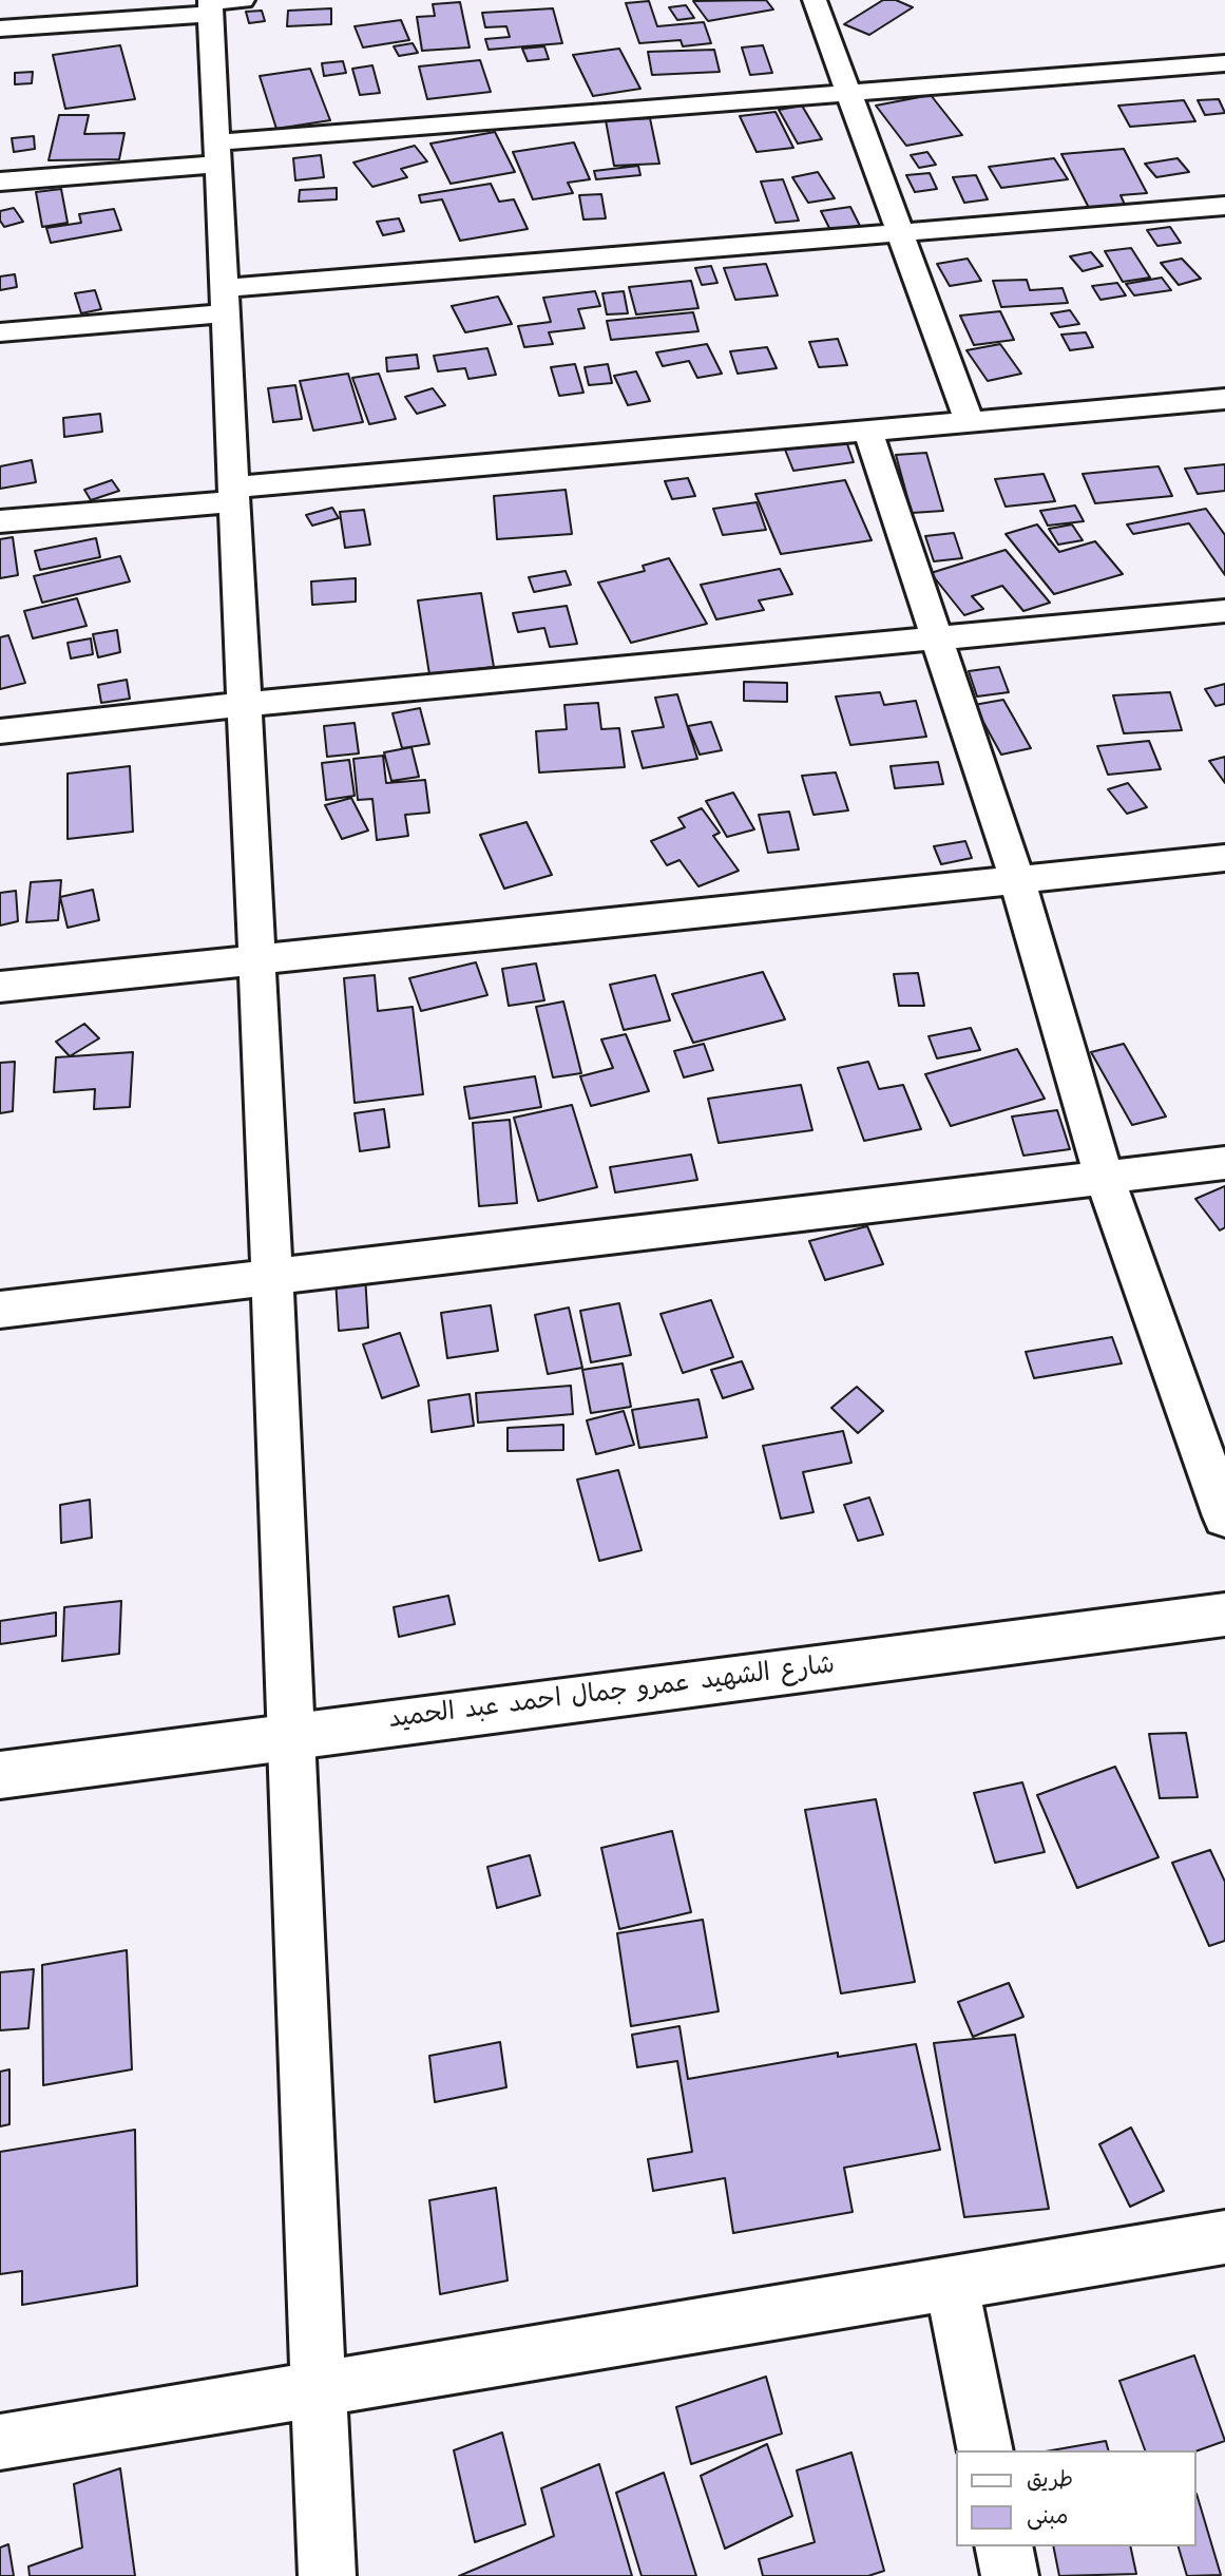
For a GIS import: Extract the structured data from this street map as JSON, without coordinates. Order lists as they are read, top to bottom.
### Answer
{
  "streets": {
    "street": ["شارع الشهيد عمرو جمال احمد عبد الحميد"]
  },
  "legend": ["طريق", "مبنى"]
}
